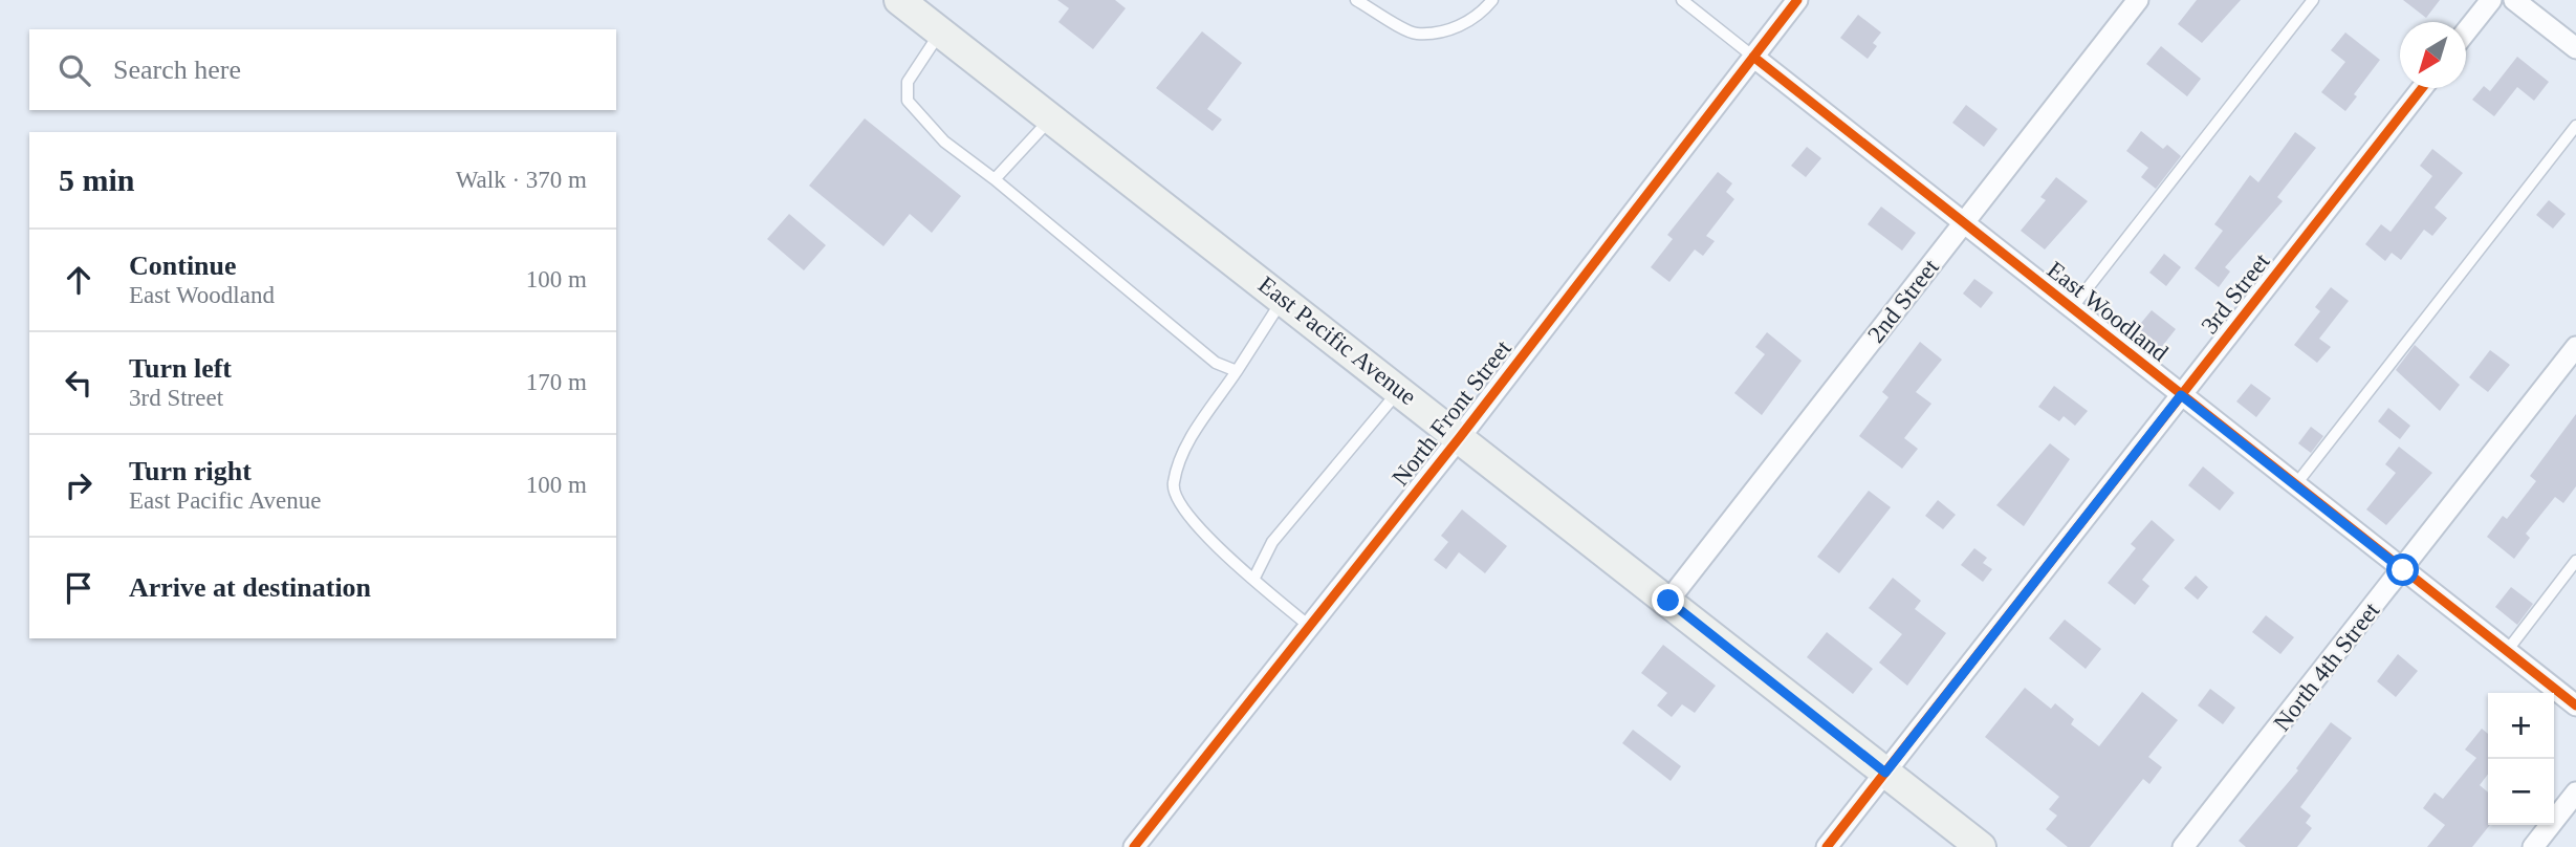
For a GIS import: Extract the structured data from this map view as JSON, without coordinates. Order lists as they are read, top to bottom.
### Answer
{
  "streets": {
    "main road": ["East Pacific Avenue"],
    "street": [
      "3rd Street",
      "2nd Street",
      "East Woodland",
      "North Front Street",
      "North 4th Street"
    ]
  },
  "crossings": [
    ["3rd Street", "East Woodland"],
    ["3rd Street", "East Pacific Avenue"],
    ["2nd Street", "East Woodland"],
    ["2nd Street", "East Pacific Avenue"],
    ["East Woodland", "North Front Street"],
    ["East Woodland", "North 4th Street"],
    ["East Pacific Avenue", "North Front Street"]
  ],
  "north": "bottom left",
  "page": {
    "search": "Search here",
    "heading": ["5 min", "Walk · 370 m"],
    "list": [
      ["Continue", "East Woodland", "100 m"],
      ["Turn left", "3rd Street", "170 m"],
      ["Turn right", "East Pacific Avenue", "100 m"],
      "Arrive at destination"
    ],
    "map_buttons": ["+", "−"]
  }
}
